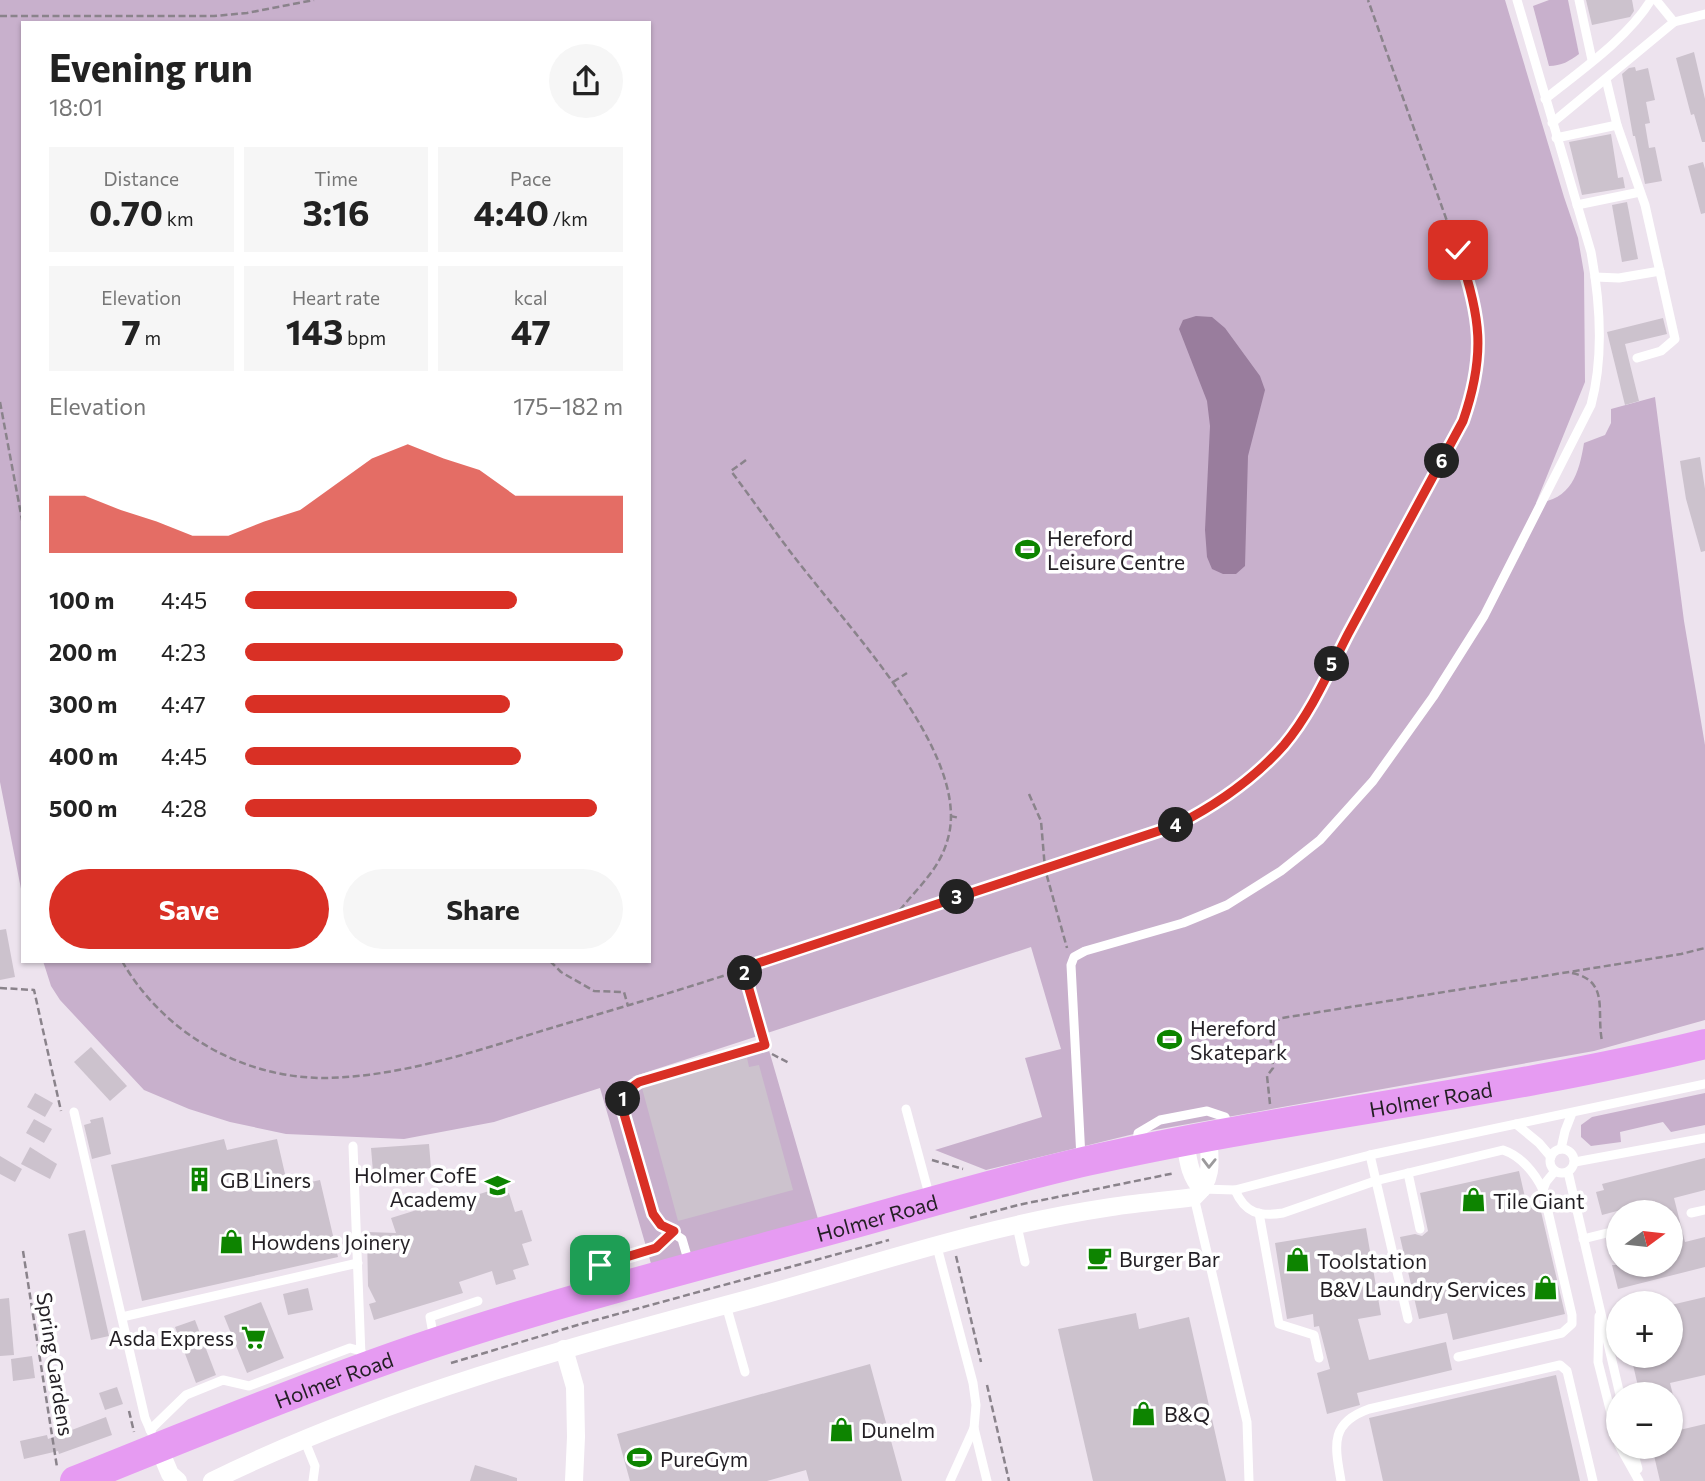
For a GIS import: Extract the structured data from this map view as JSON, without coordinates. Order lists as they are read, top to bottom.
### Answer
{
  "streets": {
    "highway": ["Holmer Road"],
    "path": ["Spring Gardens"]
  },
  "crossings": [
    ["Holmer Road", "Spring Gardens"]
  ],
  "places": {
    "sports": ["Hereford Leisure Centre", "Hereford Skatepark", "PureGym"],
    "building": ["GB Liners"],
    "school or university": ["Holmer CofE Academy"],
    "shop": [
      "Tile Giant",
      "Howdens Joinery",
      "Toolstation",
      "B&V Laundry Services",
      "B&Q",
      "Dunelm"
    ],
    "cafe": ["Burger Bar"],
    "supermarket": ["Asda Express"]
  },
  "north": "right",
  "page": {
    "heading": ["Evening run", "18:01"],
    "stats": [
      ["Distance", "0.70 km"],
      ["Time", "3:16"],
      ["Pace", "4:40 /km"],
      ["Elevation", "7 m"],
      ["Heart rate", "143 bpm"],
      ["kcal", "47"]
    ],
    "chart": ["Elevation", "175–182 m"],
    "pins": [
      "6",
      "5",
      "4",
      "3",
      "2",
      "1"
    ],
    "list": [
      {
        "name": "100 m",
        "note": "4:45"
      },
      {
        "name": "200 m",
        "note": "4:23"
      },
      {
        "name": "300 m",
        "note": "4:47"
      },
      {
        "name": "400 m",
        "note": "4:45"
      },
      {
        "name": "500 m",
        "note": "4:28"
      }
    ],
    "buttons": ["Save", "Share"],
    "map_buttons": ["+", "−"]
  }
}
